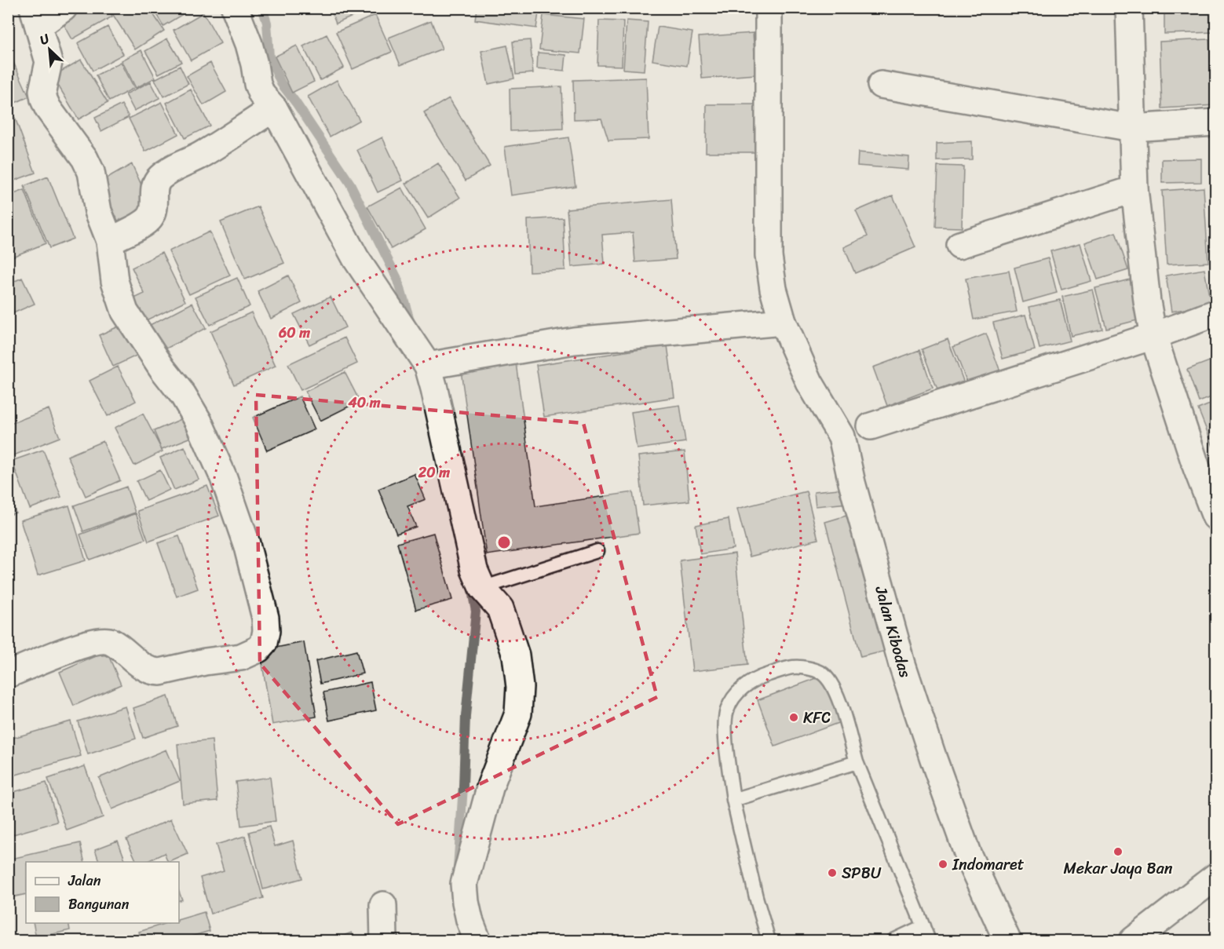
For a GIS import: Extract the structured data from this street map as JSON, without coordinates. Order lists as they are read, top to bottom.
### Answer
{
  "streets": {
    "main road": ["Jalan Kibodas"]
  },
  "places": [
    "KFC",
    "Mekar Jaya Ban",
    "Indomaret",
    "SPBU"
  ],
  "legend": ["Jalan", "Bangunan"],
  "north": "top left",
  "rings": ["60 m", "40 m", "20 m"]
}
